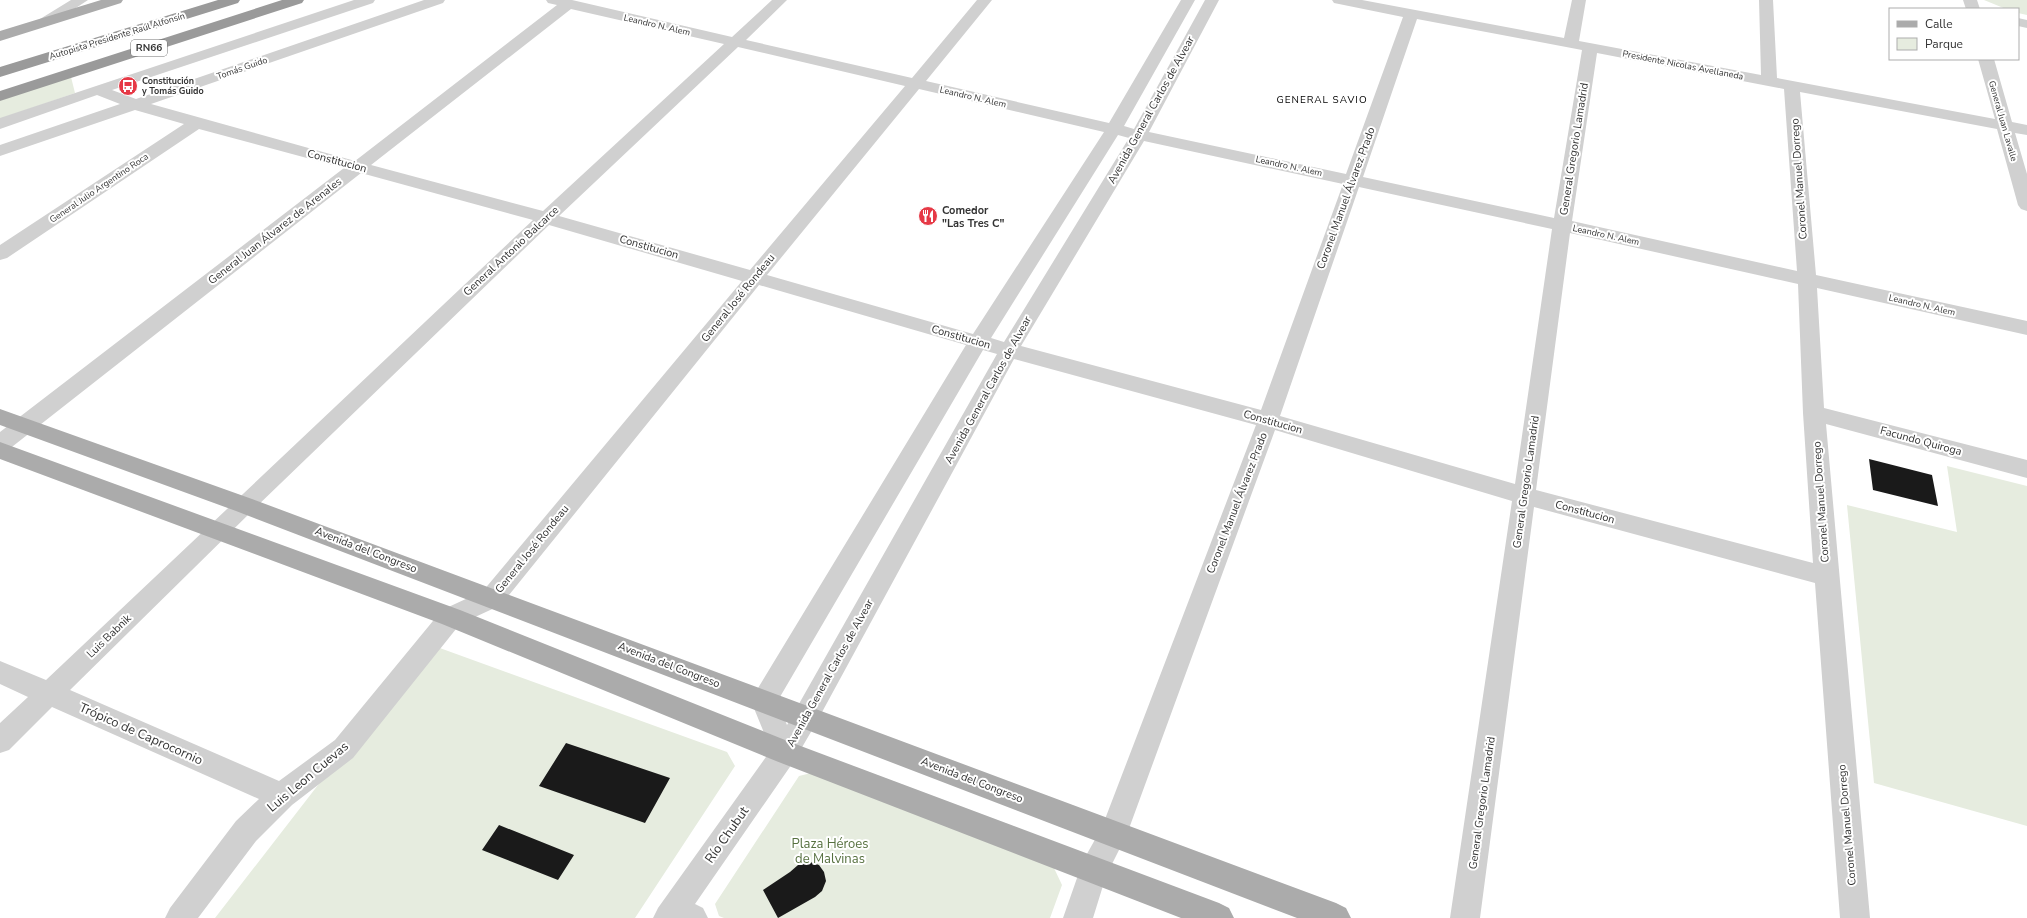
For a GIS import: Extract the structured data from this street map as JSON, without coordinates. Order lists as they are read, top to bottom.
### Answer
{
  "streets": {
    "highway": ["Autopista Presidente Raúl Alfonsín", "RN66"],
    "main road": ["Avenida del Congreso"],
    "street": [
      "Leandro N. Alem",
      "Presidente Nicolas Avellaneda",
      "Tomás Guido",
      "Avenida General Carlos de Alvear",
      "General Juan Lavalle",
      "General Gregorio Lamadrid",
      "Constitucion",
      "Coronel Manuel Dorrego",
      "General Julio Argentino Roca",
      "Coronel Manuel Álvarez Prado",
      "General Juan Álvarez de Arenales",
      "General Antonio Balcarce",
      "General José Rondeau",
      "Facundo Quiroga",
      "Luis Babnik",
      "Trópico de Caprocornio",
      "Luis Leon Cuevas",
      "Río Chubut"
    ]
  },
  "crossings": [
    ["Leandro N. Alem", "Avenida General Carlos de Alvear"],
    ["Leandro N. Alem", "General Gregorio Lamadrid"],
    ["Leandro N. Alem", "Coronel Manuel Dorrego"],
    ["Leandro N. Alem", "Coronel Manuel Álvarez Prado"],
    ["Leandro N. Alem", "General Juan Álvarez de Arenales"],
    ["Leandro N. Alem", "General Antonio Balcarce"],
    ["Leandro N. Alem", "General José Rondeau"],
    ["Presidente Nicolas Avellaneda", "General Juan Lavalle"],
    ["Presidente Nicolas Avellaneda", "General Gregorio Lamadrid"],
    ["Presidente Nicolas Avellaneda", "Coronel Manuel Dorrego"],
    ["Presidente Nicolas Avellaneda", "Coronel Manuel Álvarez Prado"],
    ["Tomás Guido", "Constitucion"],
    ["Avenida General Carlos de Alvear", "Constitucion"],
    ["Avenida General Carlos de Alvear", "Avenida del Congreso"],
    ["Avenida General Carlos de Alvear", "Río Chubut"],
    ["General Gregorio Lamadrid", "Constitucion"],
    ["Constitucion", "Coronel Manuel Dorrego"],
    ["Constitucion", "General Julio Argentino Roca"],
    ["Constitucion", "Coronel Manuel Álvarez Prado"],
    ["Constitucion", "General Juan Álvarez de Arenales"],
    ["Constitucion", "General Antonio Balcarce"],
    ["Constitucion", "General José Rondeau"],
    ["Coronel Manuel Dorrego", "Facundo Quiroga"],
    ["Coronel Manuel Álvarez Prado", "Avenida del Congreso"],
    ["General Juan Álvarez de Arenales", "Avenida del Congreso"],
    ["General Antonio Balcarce", "Avenida del Congreso"],
    ["General Antonio Balcarce", "Luis Babnik"],
    ["General José Rondeau", "Avenida del Congreso"],
    ["Luis Babnik", "Trópico de Caprocornio"],
    ["Trópico de Caprocornio", "Luis Leon Cuevas"]
  ],
  "districts": ["GENERAL SAVIO"],
  "parks": ["Plaza Héroes de Malvinas"],
  "places": {
    "bus stop": ["Constitución y Tomás Guido"],
    "restaurant": ["Comedor \"Las Tres C\""]
  },
  "legend": ["Calle", "Parque"]
}
